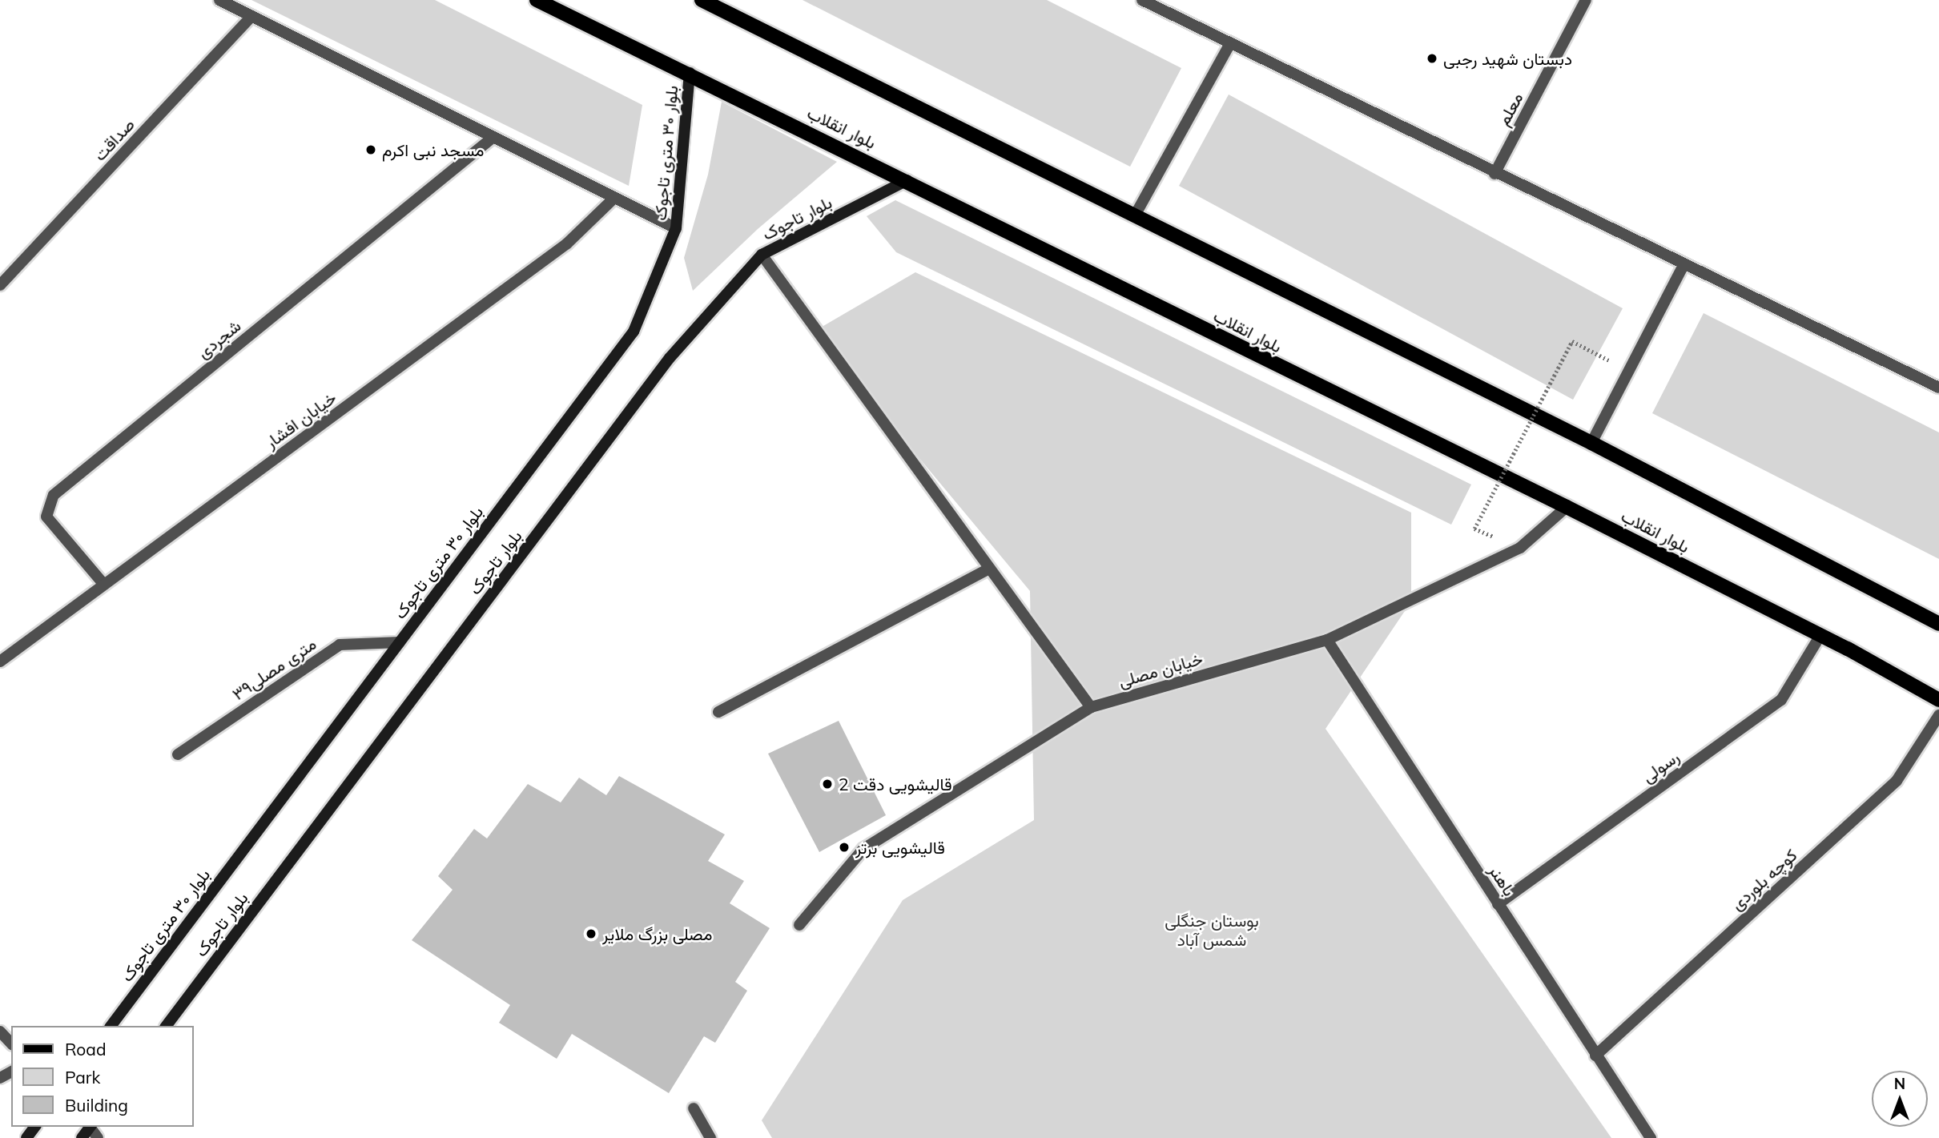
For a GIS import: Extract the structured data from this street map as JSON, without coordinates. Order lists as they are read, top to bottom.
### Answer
{
  "streets": {
    "main road": ["بلوار انقلاب", "بلوار ۳۰ متری تاجوک", "بلوار تاجوک"],
    "street": [
      "معلم",
      "صداقت",
      "شجردی",
      "خیابان افشار",
      "۳۹متری مصلی",
      "خیابان مصلی",
      "رسولی",
      "کوچه بلوردی",
      "باهنر"
    ]
  },
  "crossings": [
    ["بلوار انقلاب", "بلوار ۳۰ متری تاجوک"],
    ["بلوار انقلاب", "بلوار تاجوک"],
    ["بلوار انقلاب", "خیابان مصلی"],
    ["بلوار انقلاب", "رسولی"],
    ["بلوار ۳۰ متری تاجوک", "۳۹متری مصلی"],
    ["شجردی", "خیابان افشار"],
    ["خیابان مصلی", "باهنر"],
    ["رسولی", "باهنر"],
    ["کوچه بلوردی", "باهنر"]
  ],
  "parks": ["بوستان جنگلی شمس آباد"],
  "places": [
    "دبستان شهید رجبی",
    "مسجد نبی اکرم",
    "قالیشویی دقت 2",
    "قالیشویی برتر",
    "مصلی بزرگ ملایر"
  ],
  "legend": ["Road", "Park", "Building"],
  "north": "top"
}
